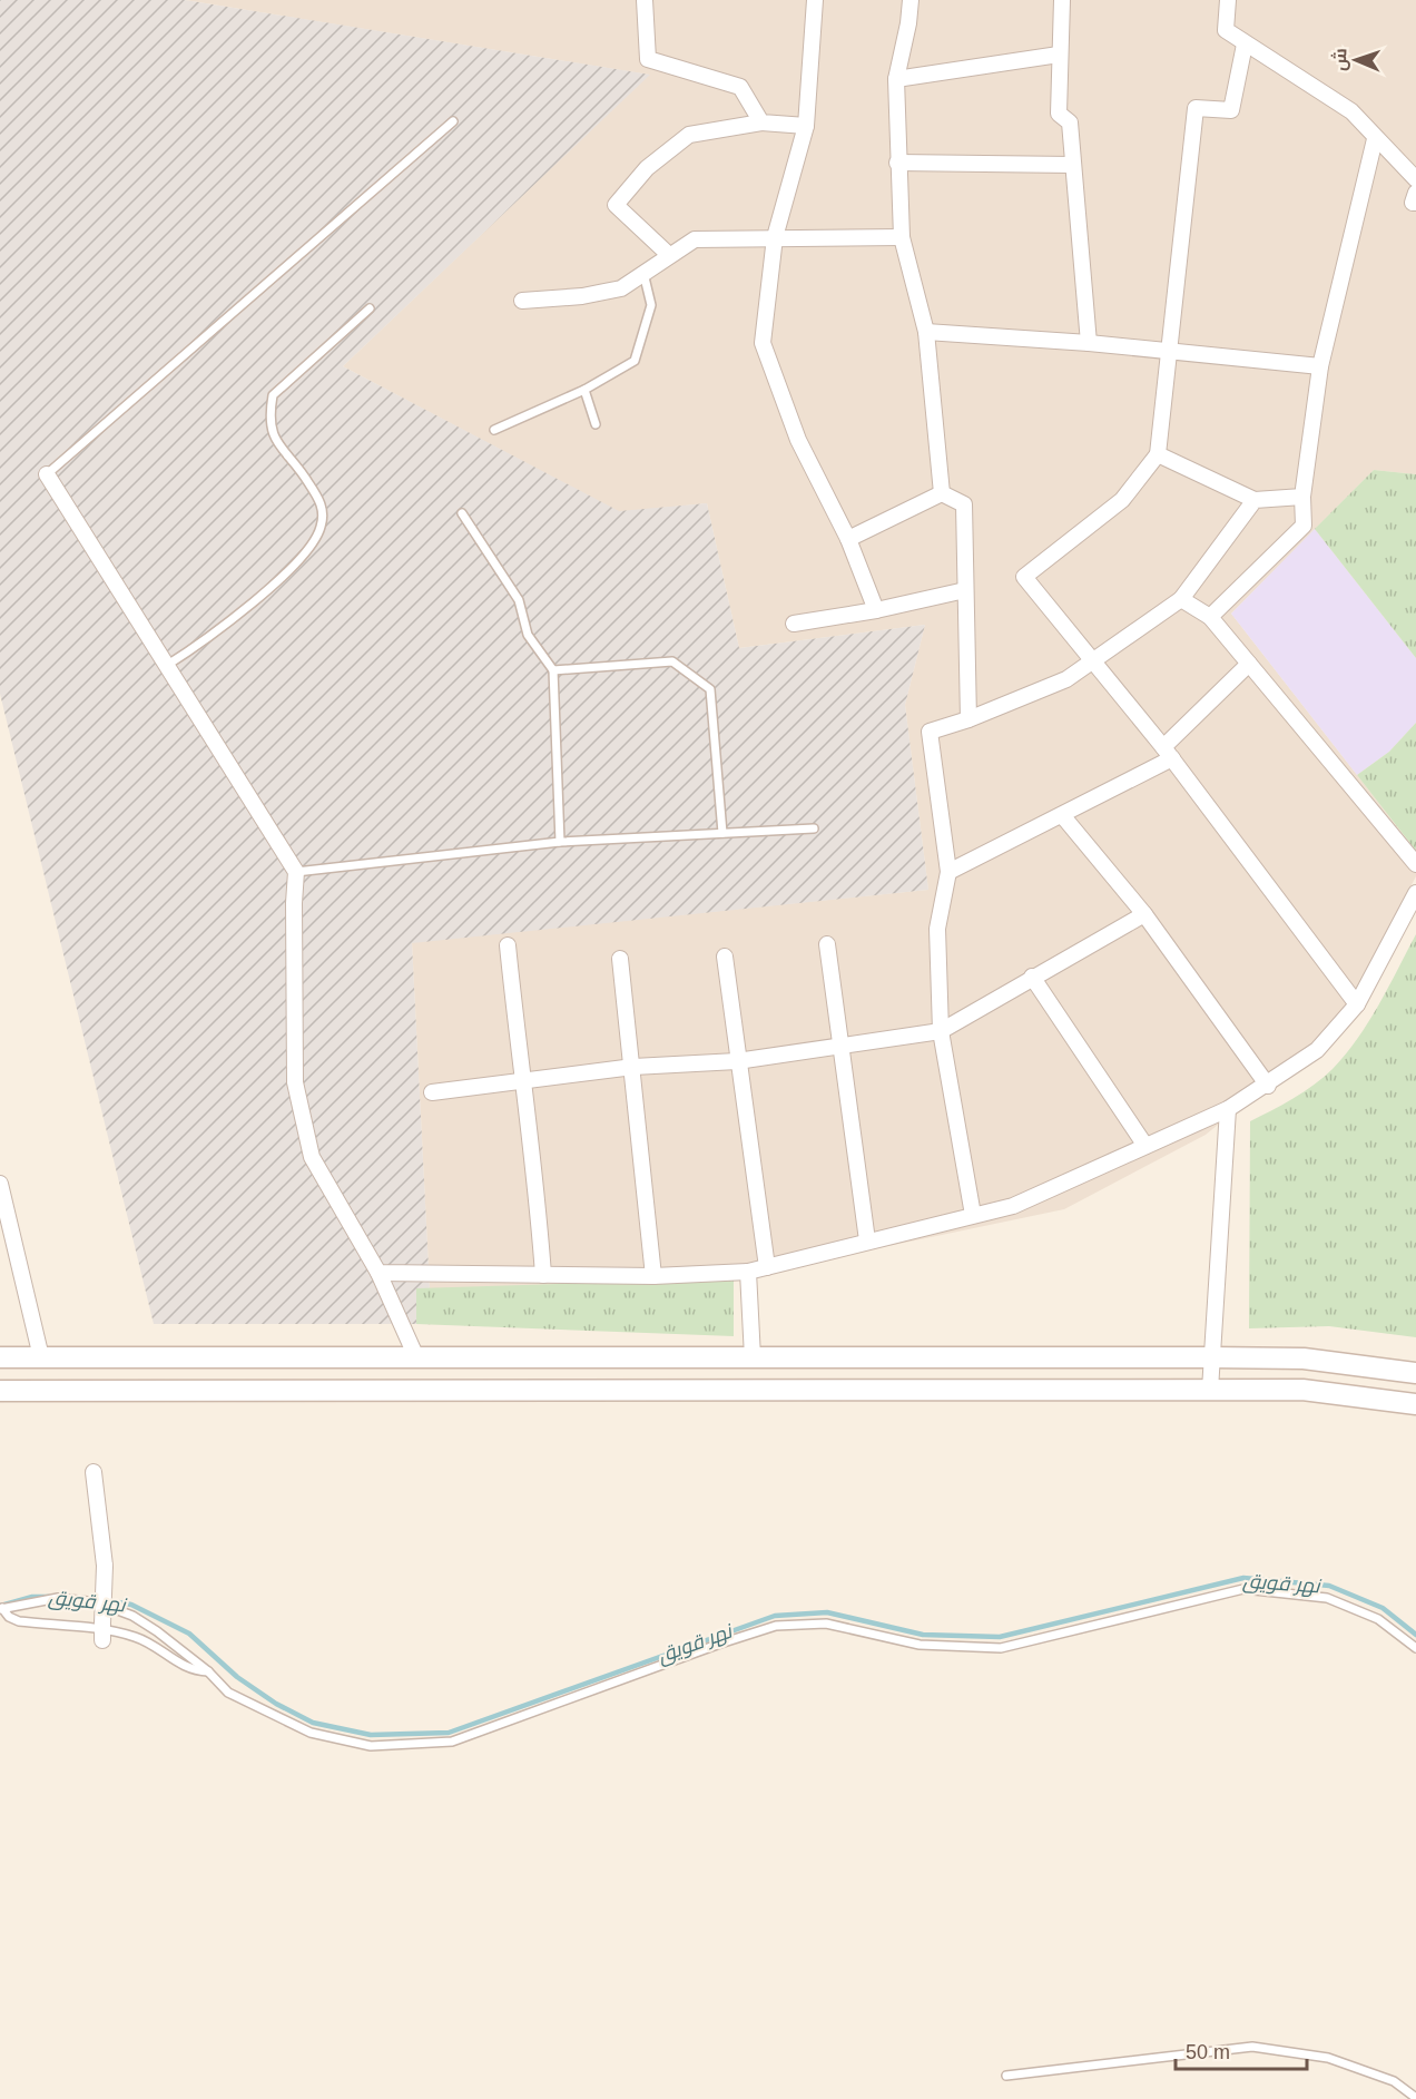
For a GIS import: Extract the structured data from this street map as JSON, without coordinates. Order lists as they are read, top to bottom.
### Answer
{
  "water": ["نهر قويق"],
  "scale_bar": "50 m",
  "north": "left"
}
